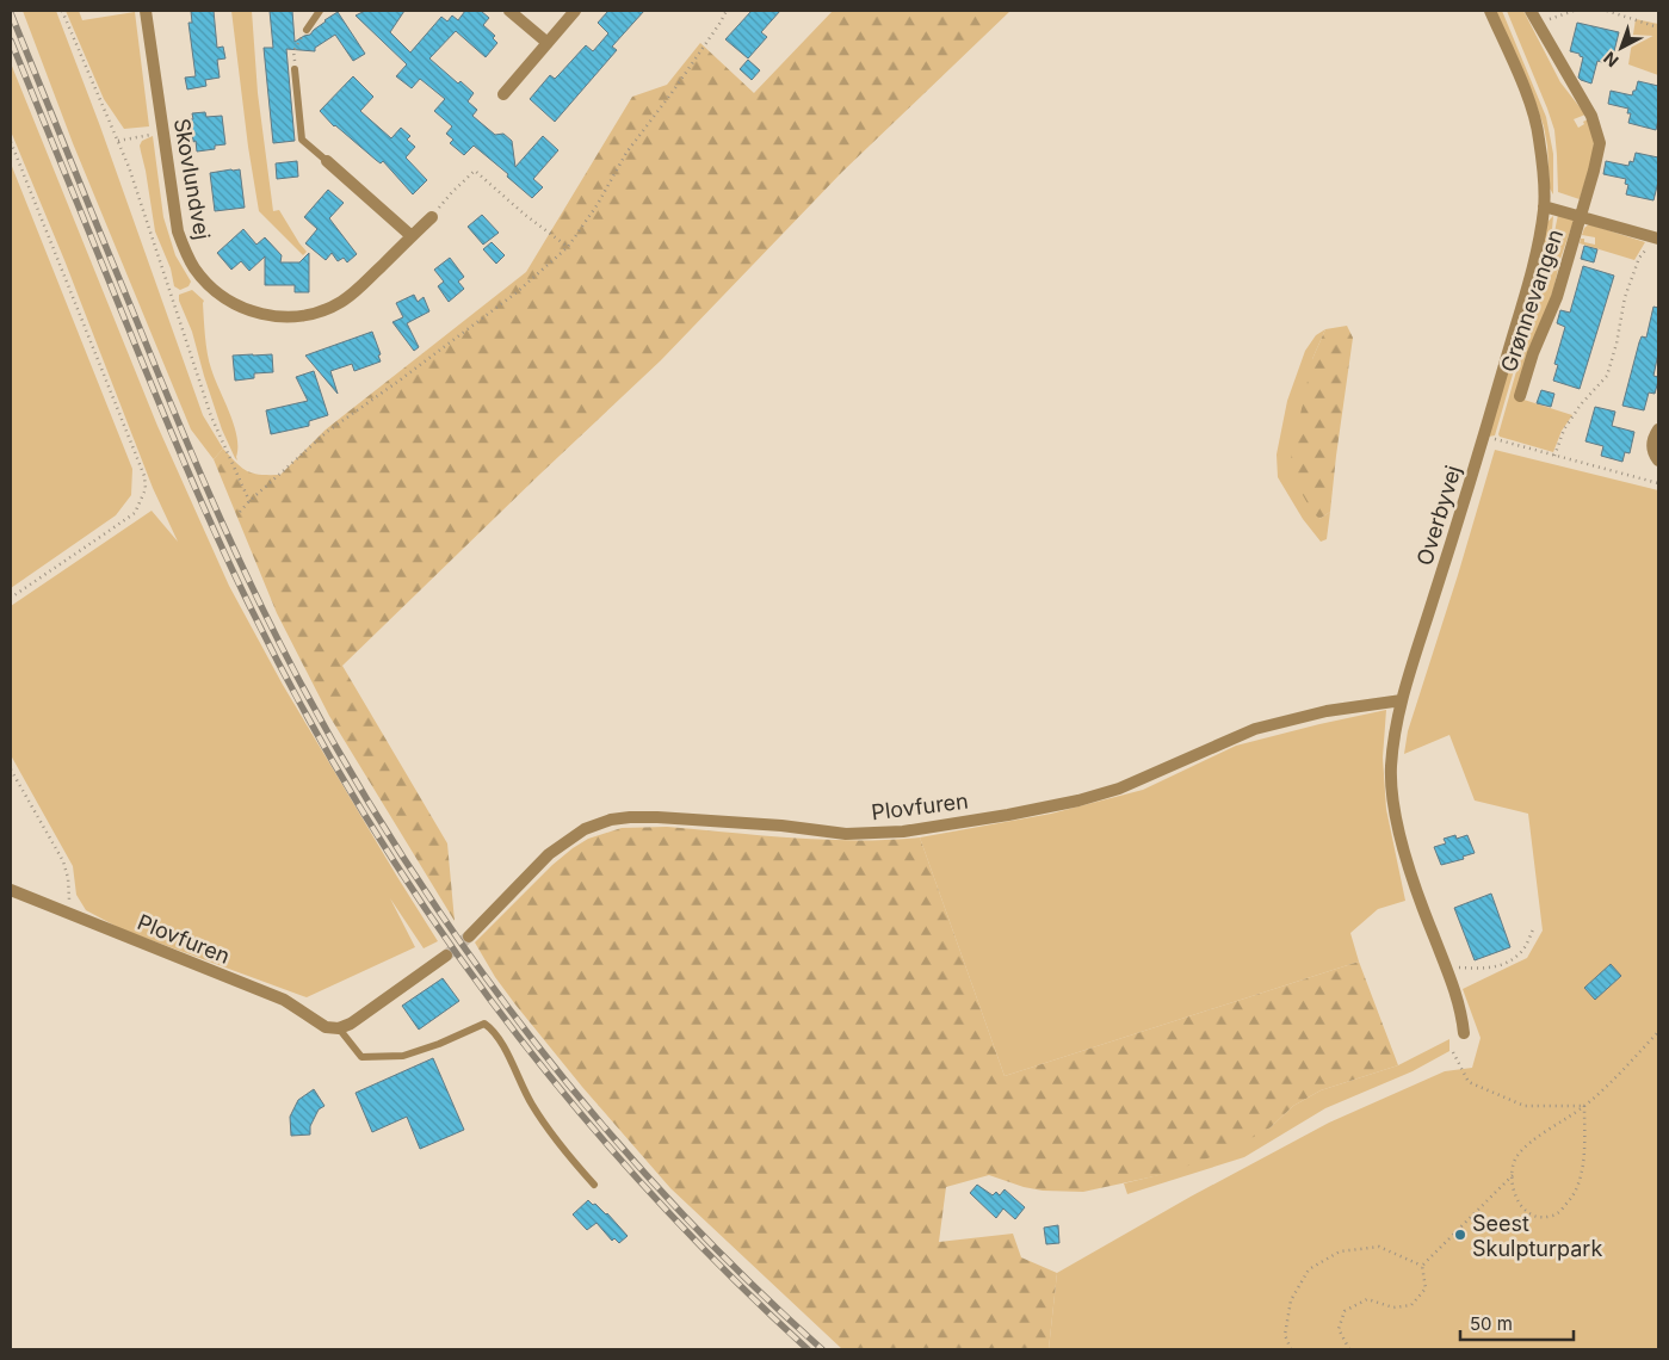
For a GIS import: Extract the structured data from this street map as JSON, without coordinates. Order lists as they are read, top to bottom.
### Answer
{
  "streets": {
    "street": [
      "Skovlundvej",
      "Grønnevangen",
      "Overbyvej",
      "Plovfuren"
    ]
  },
  "crossings": [
    ["Grønnevangen", "Overbyvej"],
    ["Overbyvej", "Plovfuren"]
  ],
  "places": ["Seest Skulpturpark"],
  "scale_bar": "50 m",
  "north": "bottom left"
}
